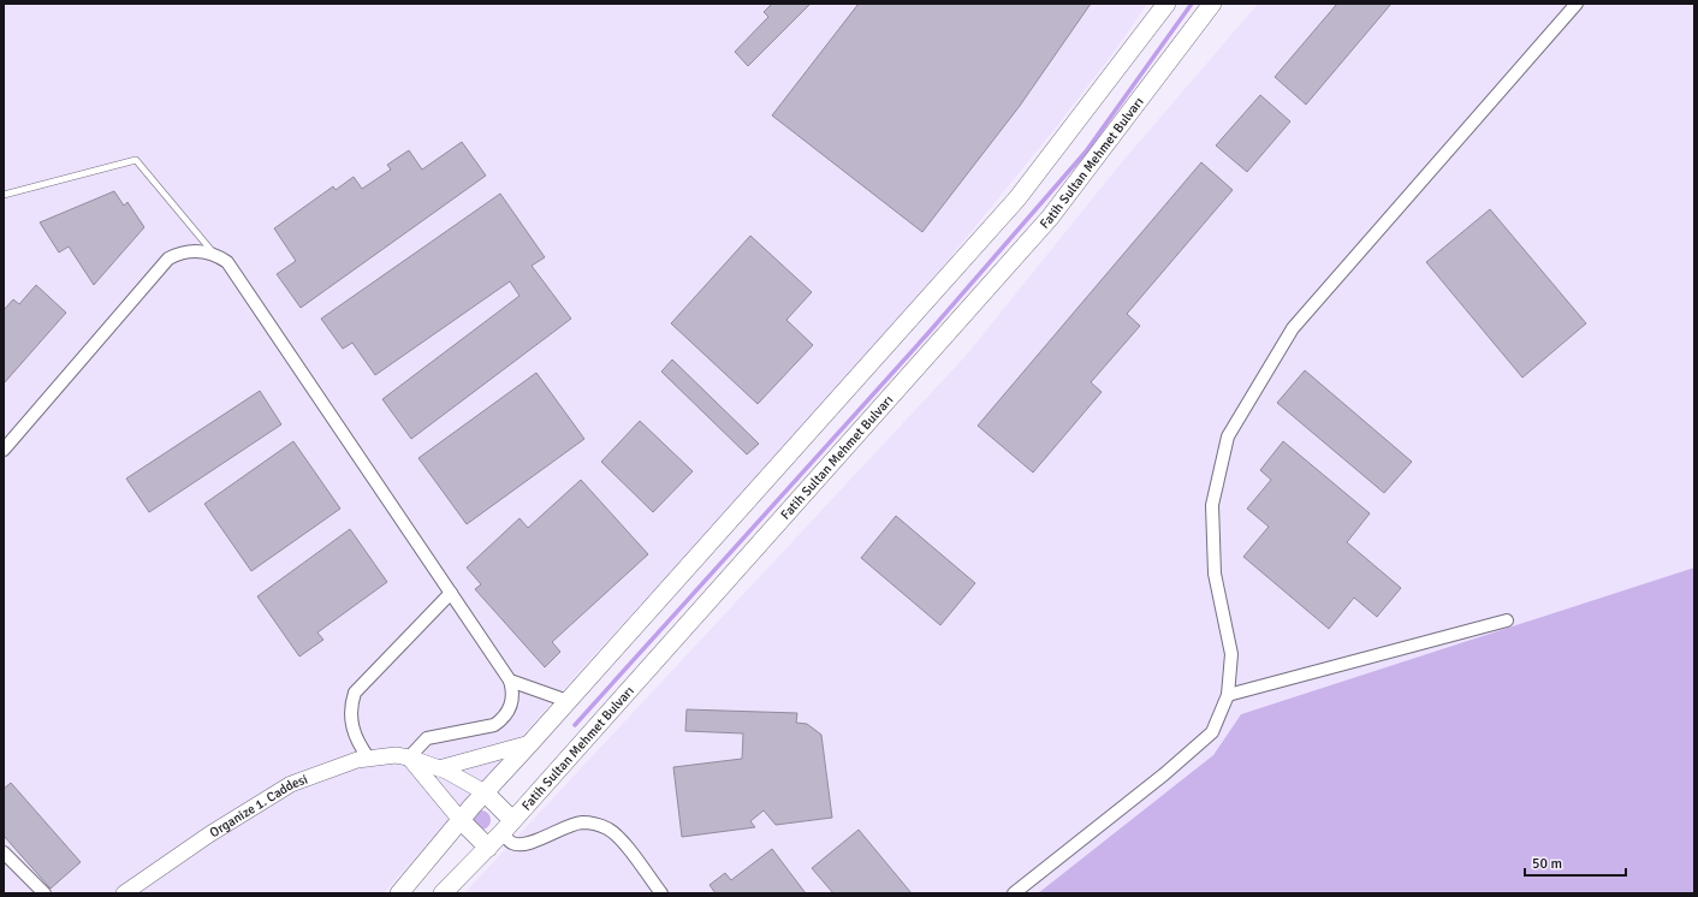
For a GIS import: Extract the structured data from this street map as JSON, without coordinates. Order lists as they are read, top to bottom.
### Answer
{
  "streets": {
    "main road": ["Fatih Sultan Mehmet Bulvarı"],
    "street": ["Organize 1. Caddesi"]
  },
  "scale_bar": "50 m"
}
